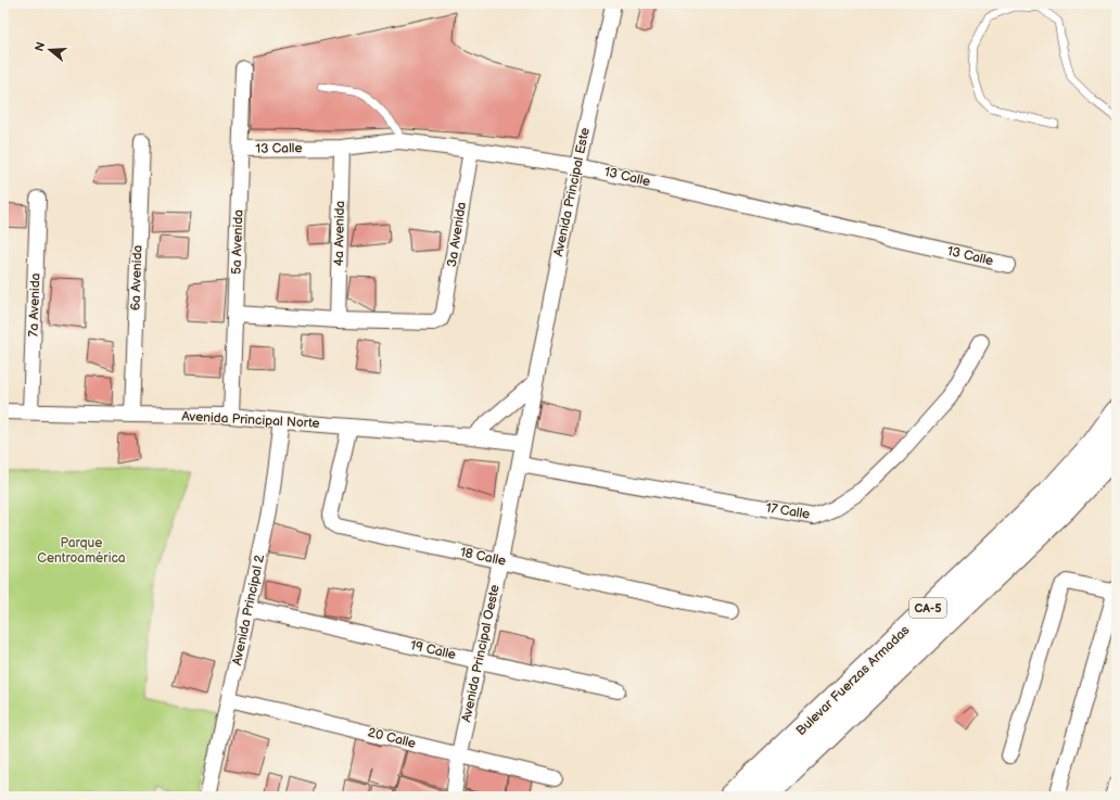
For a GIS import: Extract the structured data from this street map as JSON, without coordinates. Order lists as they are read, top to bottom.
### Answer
{
  "streets": {
    "highway": ["CA-5", "Bulevar Fuerzas Armadas"],
    "street": [
      "13 Calle",
      "Avenida Principal Este",
      "4a Avenida",
      "3a Avenida",
      "5a Avenida",
      "6a Avenida",
      "7a Avenida",
      "Avenida Principal Norte",
      "17 Calle",
      "18 Calle",
      "Avenida Principal 2",
      "19 Calle",
      "Avenida Principal Oeste",
      "20 Calle"
    ]
  },
  "crossings": [
    ["13 Calle", "Avenida Principal Este"],
    ["13 Calle", "4a Avenida"],
    ["13 Calle", "3a Avenida"],
    ["13 Calle", "5a Avenida"],
    ["Avenida Principal Este", "Avenida Principal Oeste"],
    ["4a Avenida", "3a Avenida"],
    ["5a Avenida", "Avenida Principal Norte"],
    ["6a Avenida", "Avenida Principal Norte"],
    ["7a Avenida", "Avenida Principal Norte"],
    ["Avenida Principal Norte", "18 Calle"],
    ["Avenida Principal Norte", "Avenida Principal 2"],
    ["Avenida Principal Norte", "Avenida Principal Oeste"],
    ["17 Calle", "Avenida Principal Oeste"],
    ["18 Calle", "Avenida Principal Oeste"],
    ["Avenida Principal 2", "19 Calle"],
    ["Avenida Principal 2", "20 Calle"],
    ["19 Calle", "Avenida Principal Oeste"],
    ["Avenida Principal Oeste", "20 Calle"]
  ],
  "parks": ["Parque Centroamérica"],
  "north": "left"
}
